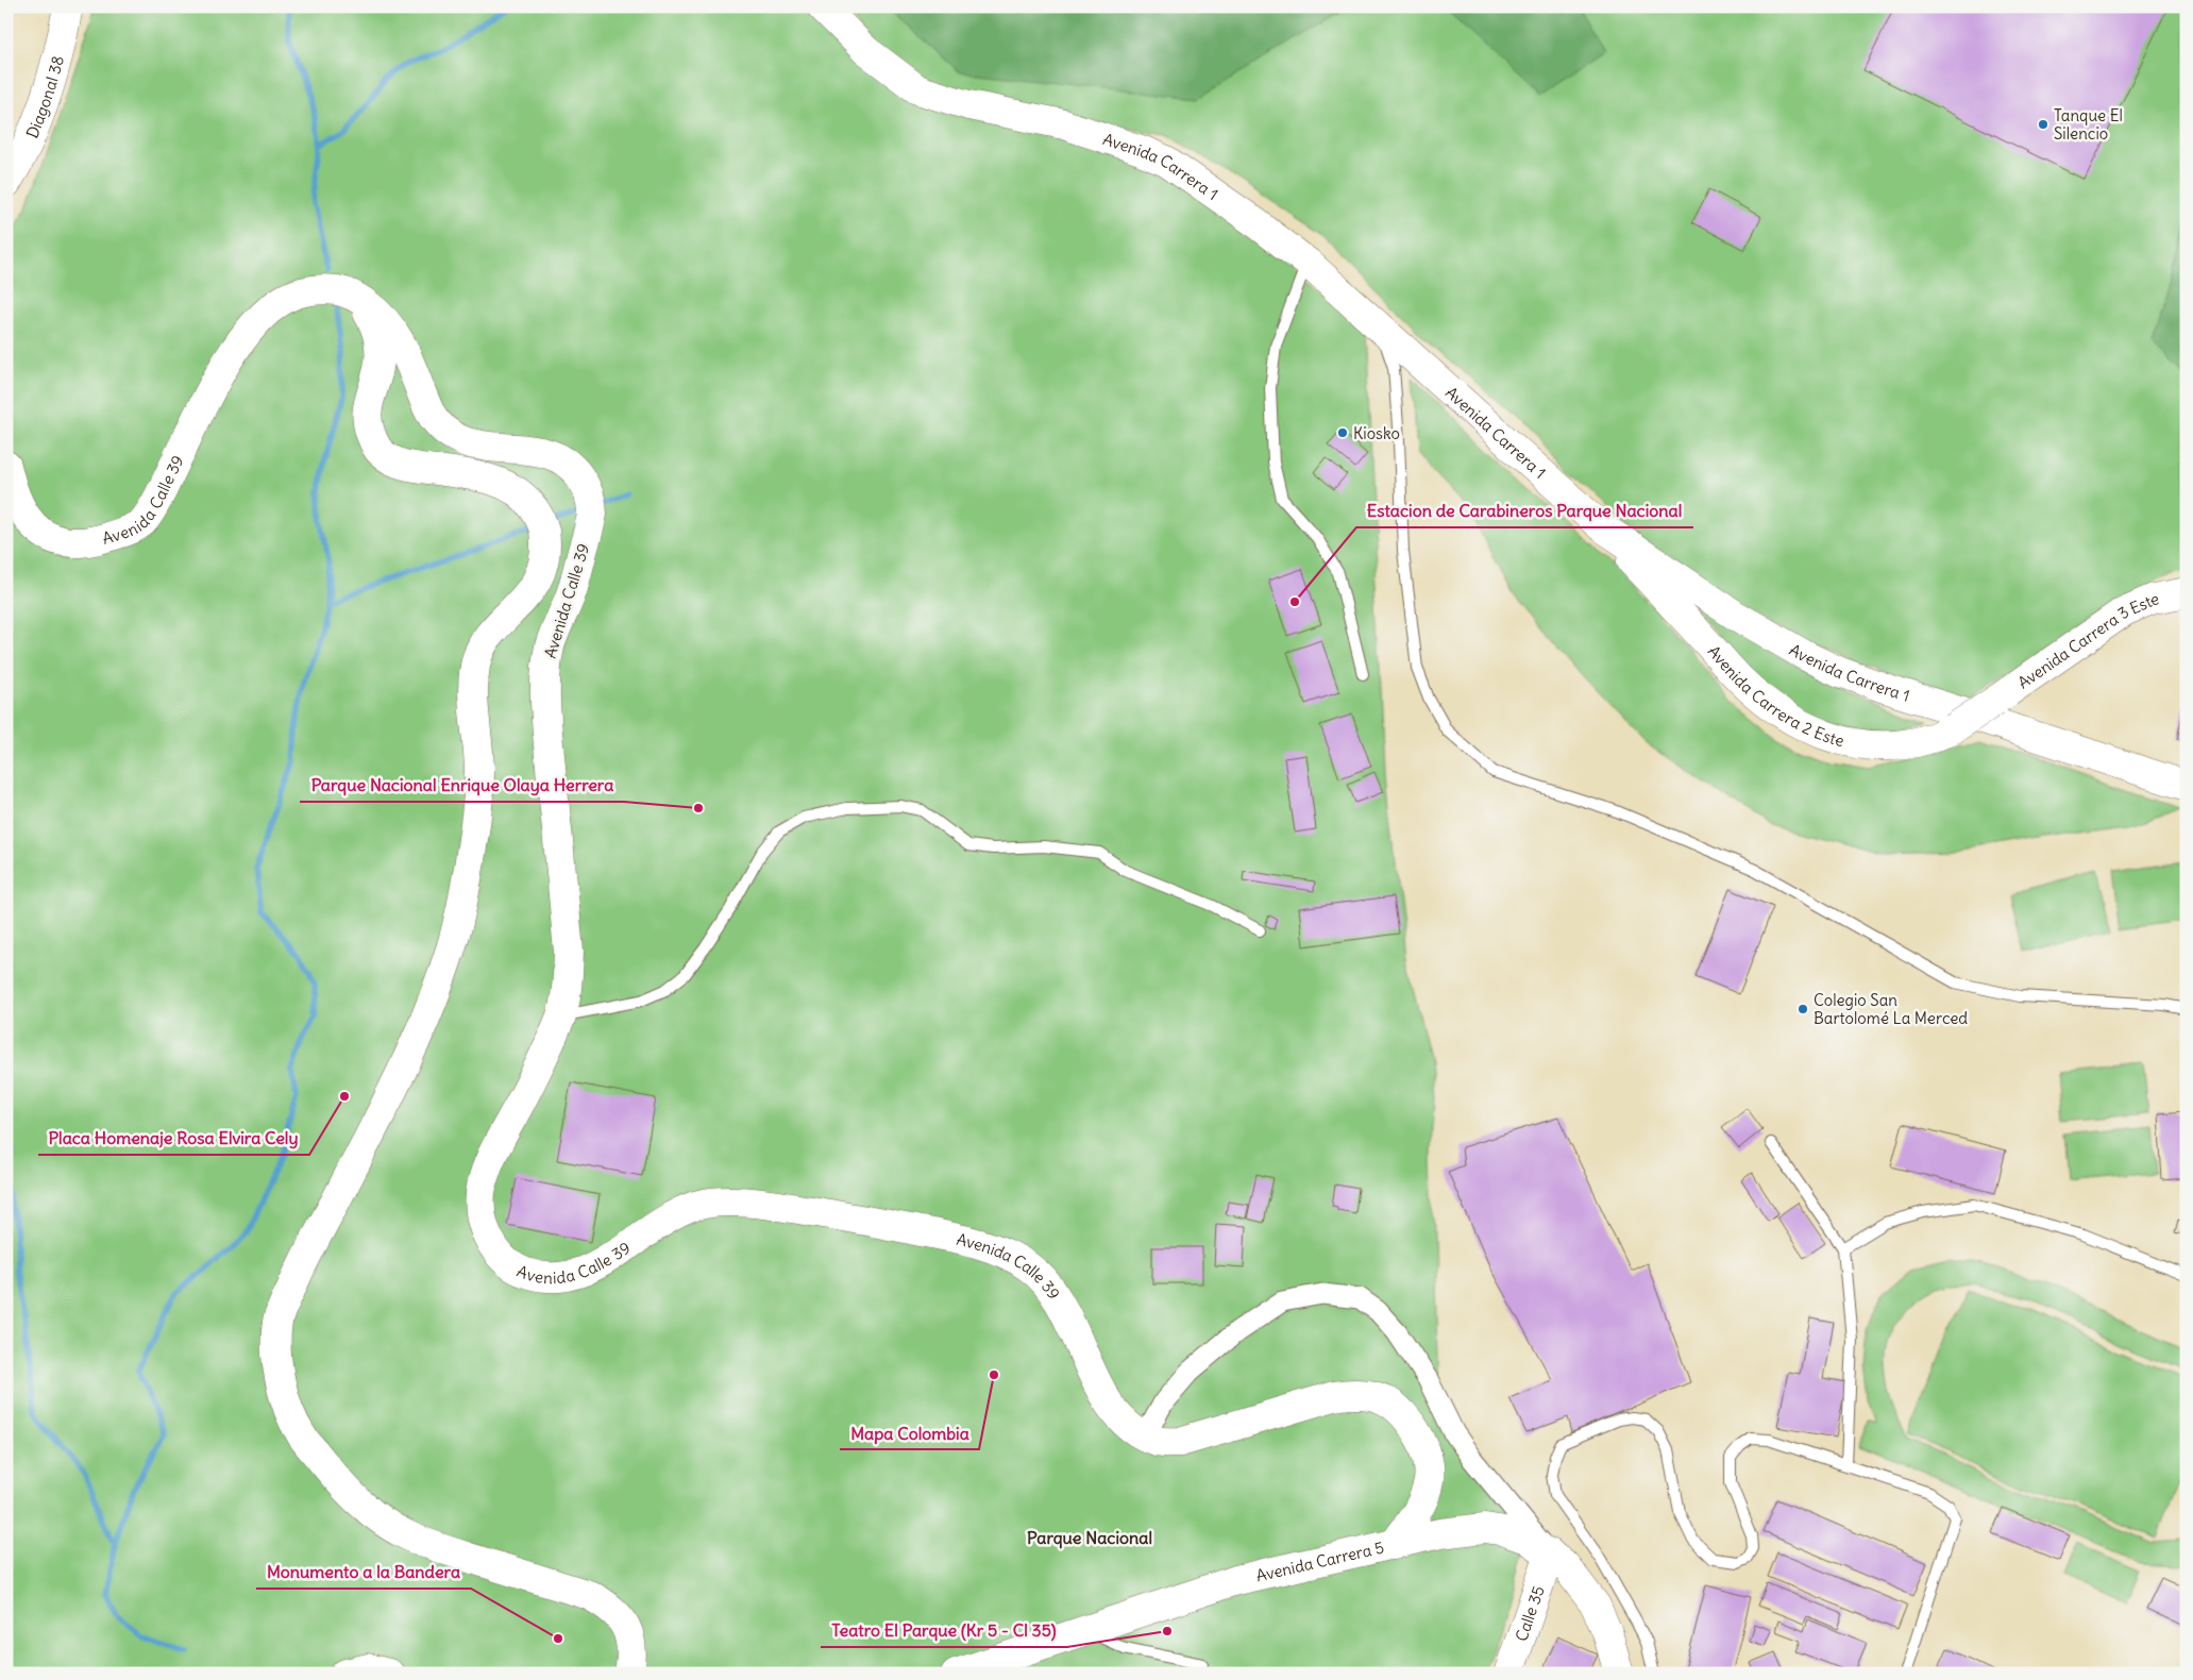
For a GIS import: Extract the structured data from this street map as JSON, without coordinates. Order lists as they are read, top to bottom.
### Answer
{
  "streets": {
    "street": [
      "Diagonal 38",
      "Avenida Carrera 1",
      "Avenida Calle 39",
      "Avenida Carrera 3 Este",
      "Avenida Carrera 2 Este",
      "Avenida Carrera 5",
      "Calle 35"
    ]
  },
  "crossings": [
    ["Avenida Carrera 1", "Avenida Carrera 2 Este"],
    ["Avenida Calle 39", "Avenida Carrera 5"],
    ["Avenida Carrera 3 Este", "Avenida Carrera 2 Este"],
    ["Avenida Carrera 5", "Calle 35"]
  ],
  "districts": ["Parque Nacional"],
  "places": [
    "Tanque El Silencio",
    "Kiosko",
    "Estacion de Carabineros Parque Nacional",
    "Parque Nacional Enrique Olaya Herrera",
    "Colegio San Bartolomé La Merced",
    "Placa Homenaje Rosa Elvira Cely",
    "Mapa Colombia",
    "Teatro El Parque (Kr 5 - Cl 35)",
    "Monumento a la Bandera"
  ]
}
